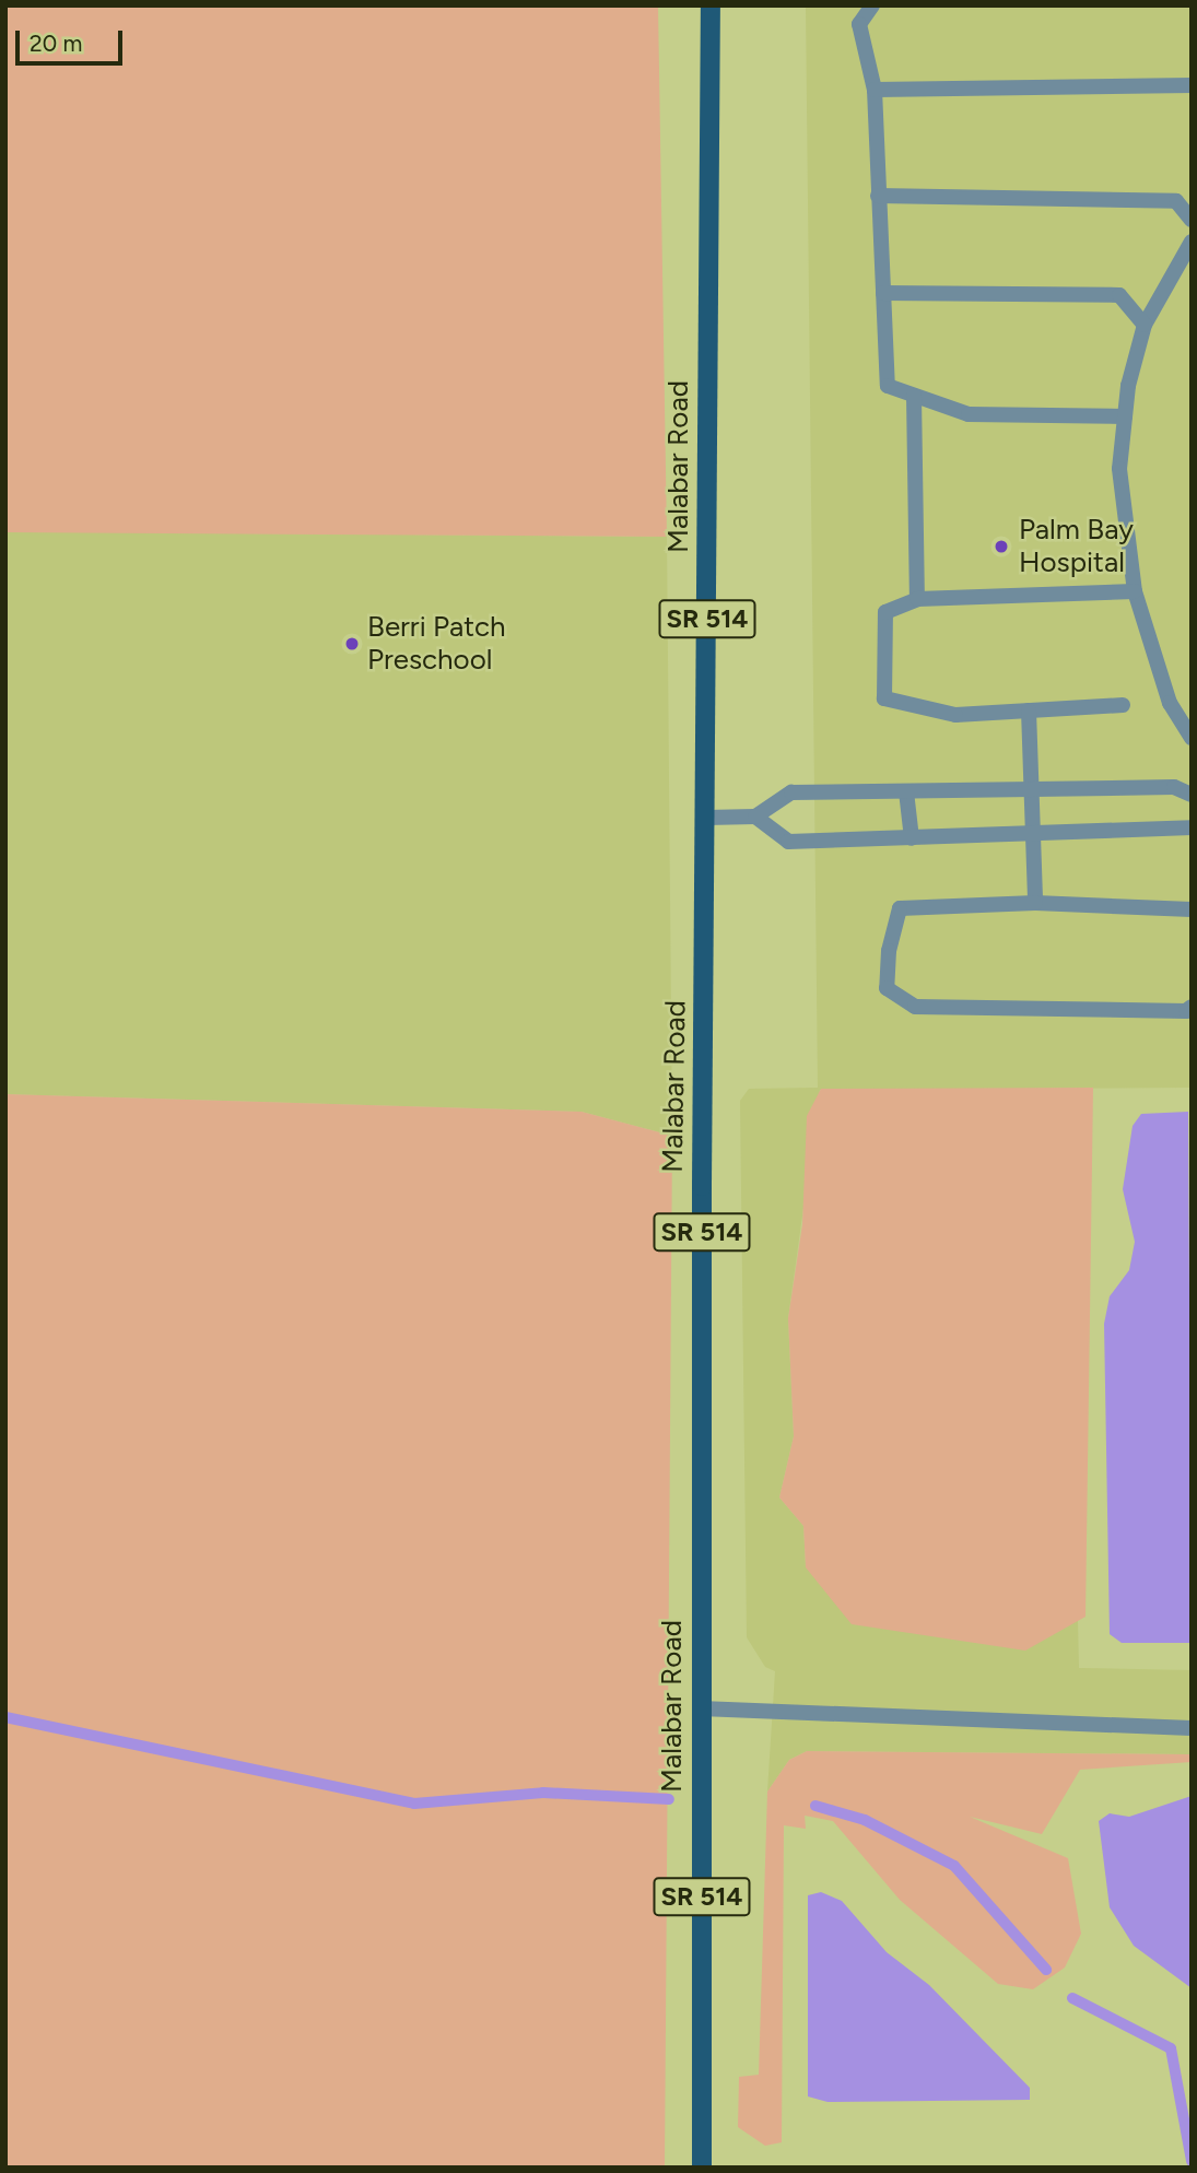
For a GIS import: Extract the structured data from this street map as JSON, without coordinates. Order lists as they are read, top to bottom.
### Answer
{
  "streets": {
    "main road": ["Malabar Road", "SR 514"]
  },
  "places": ["Palm Bay Hospital", "Berri Patch Preschool"],
  "scale_bar": "20 m"
}
